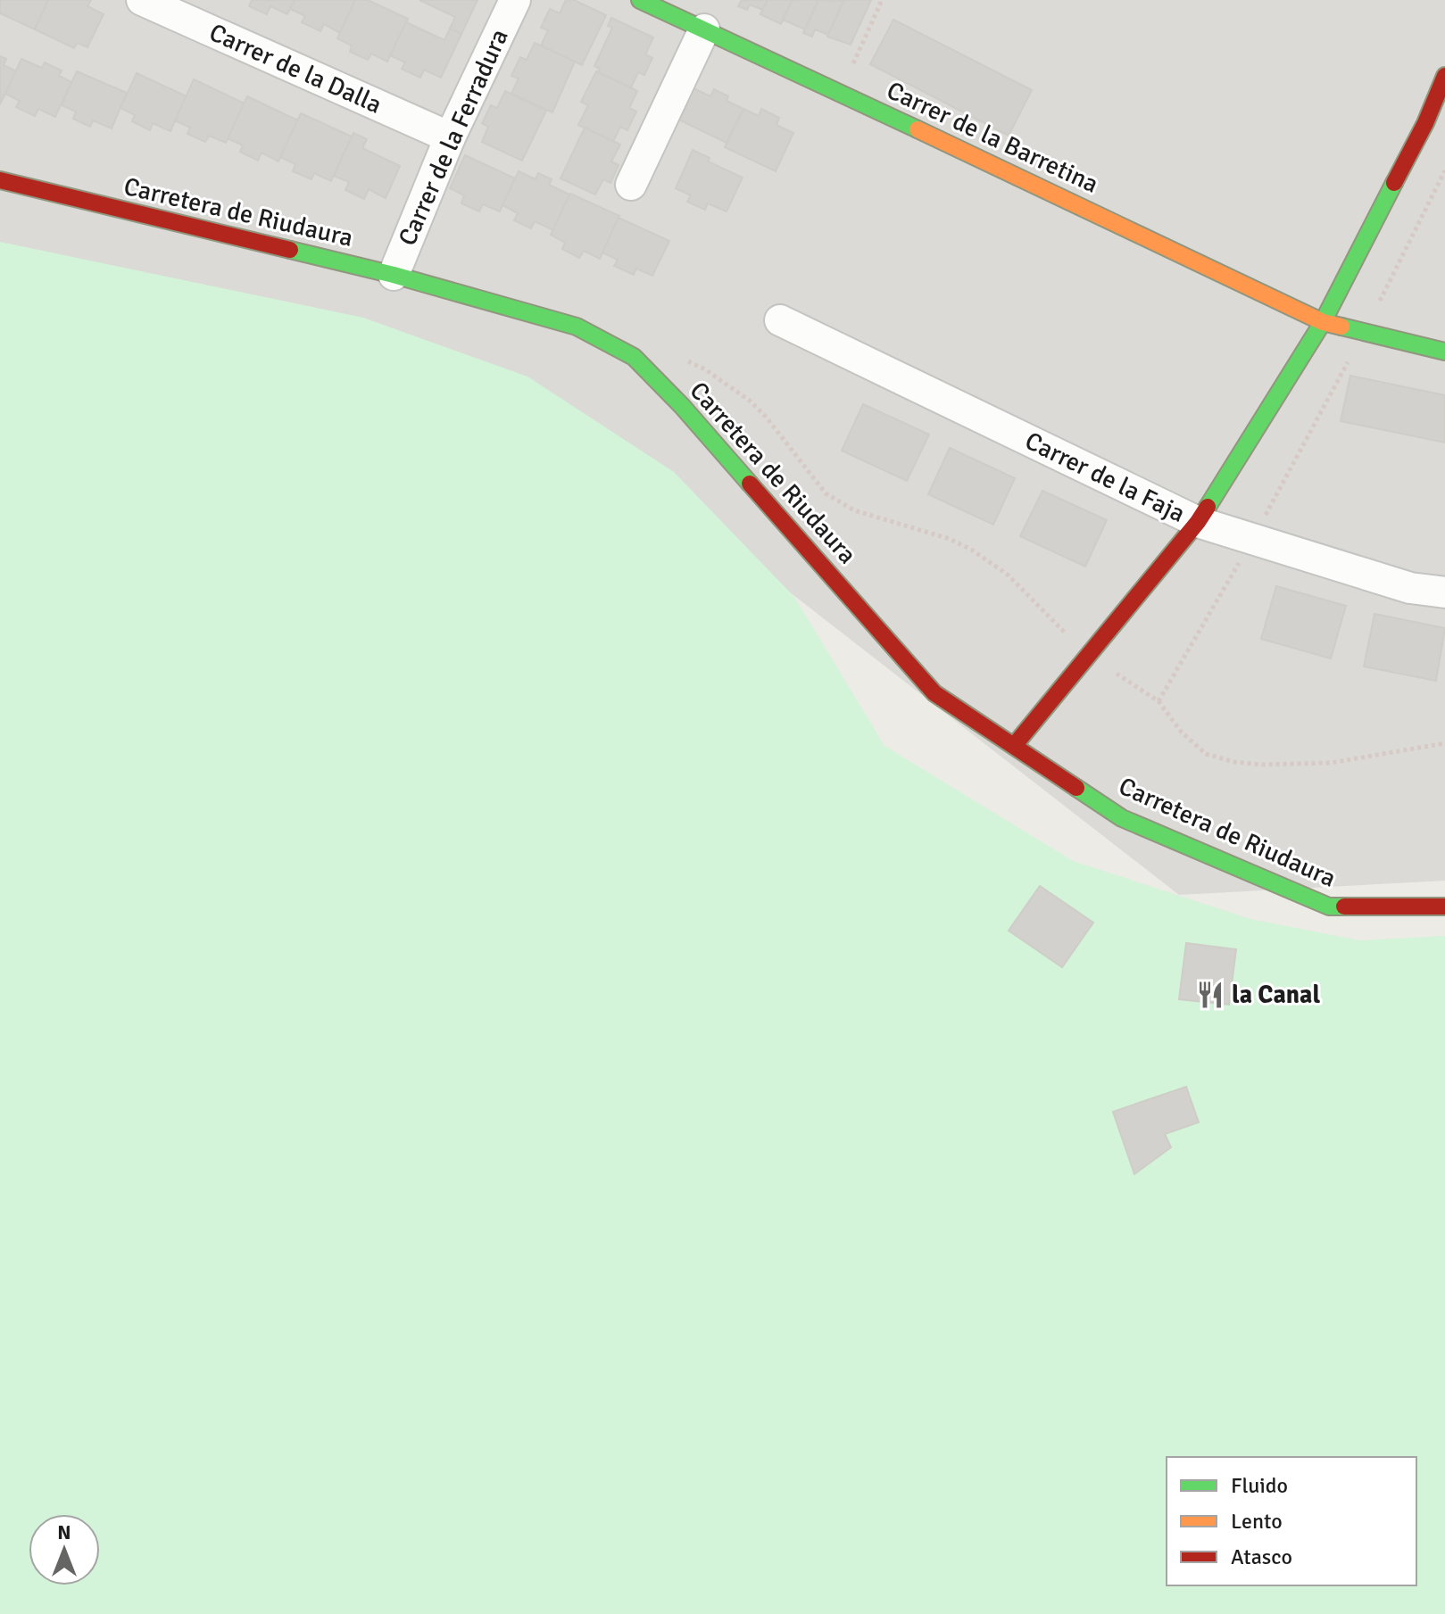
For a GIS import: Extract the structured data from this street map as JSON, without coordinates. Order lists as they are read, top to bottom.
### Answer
{
  "streets": {
    "street": [
      "Carrer de la Dalla",
      "Carrer de la Ferradura",
      "Carrer de la Barretina",
      "Carretera de Riudaura",
      "Carrer de la Faja"
    ]
  },
  "crossings": [
    ["Carrer de la Dalla", "Carrer de la Ferradura"],
    ["Carrer de la Ferradura", "Carretera de Riudaura"]
  ],
  "places": {
    "restaurant": ["la Canal"]
  },
  "legend": ["Fluido", "Lento", "Atasco"],
  "north": "top"
}
